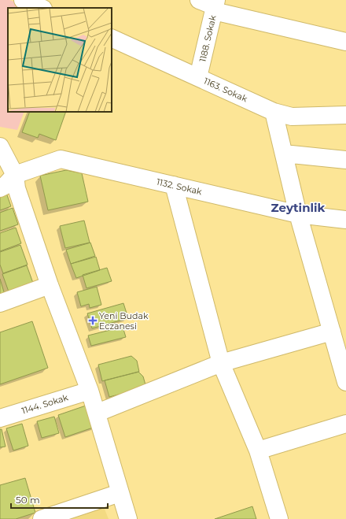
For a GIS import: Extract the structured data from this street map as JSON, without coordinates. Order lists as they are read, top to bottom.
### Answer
{
  "streets": {
    "street": [
      "1188. Sokak",
      "1163. Sokak",
      "1132. Sokak",
      "1144. Sokak"
    ]
  },
  "crossings": [
    ["1188. Sokak", "1163. Sokak"]
  ],
  "districts": ["Zeytinlik"],
  "places": {
    "health": ["Yeni Budak Eczanesi"]
  },
  "scale_bar": "50 m"
}
